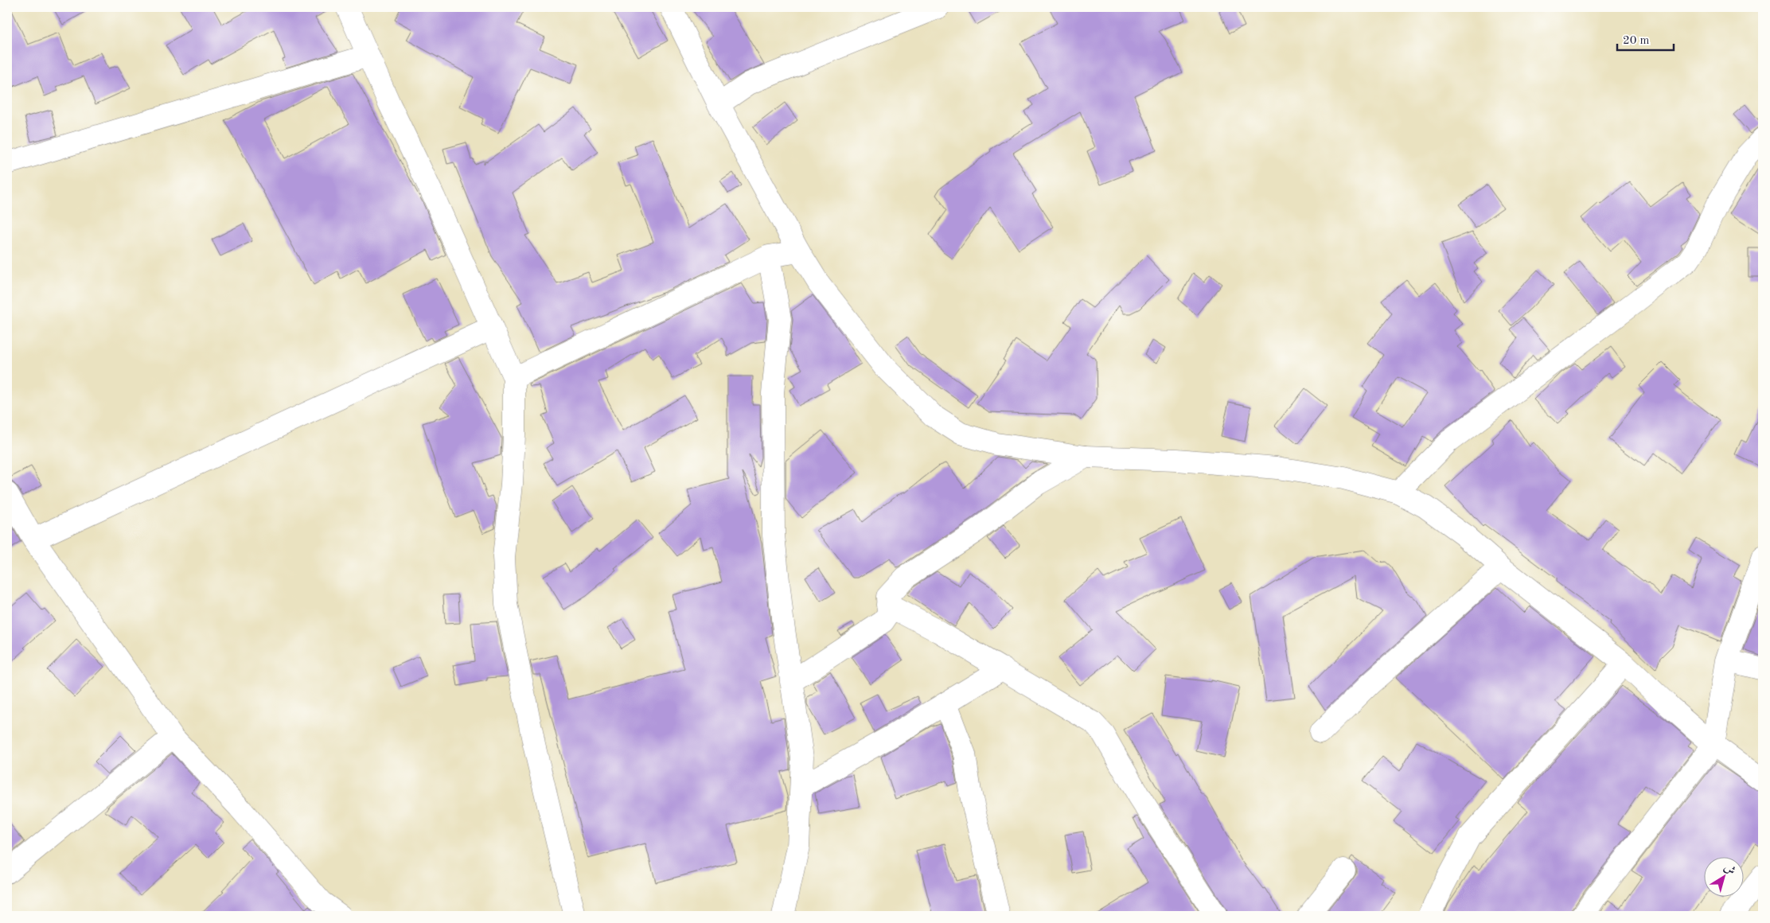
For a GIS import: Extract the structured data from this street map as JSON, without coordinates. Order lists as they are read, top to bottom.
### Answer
{
  "scale_bar": "20 m",
  "north": "top right"
}
